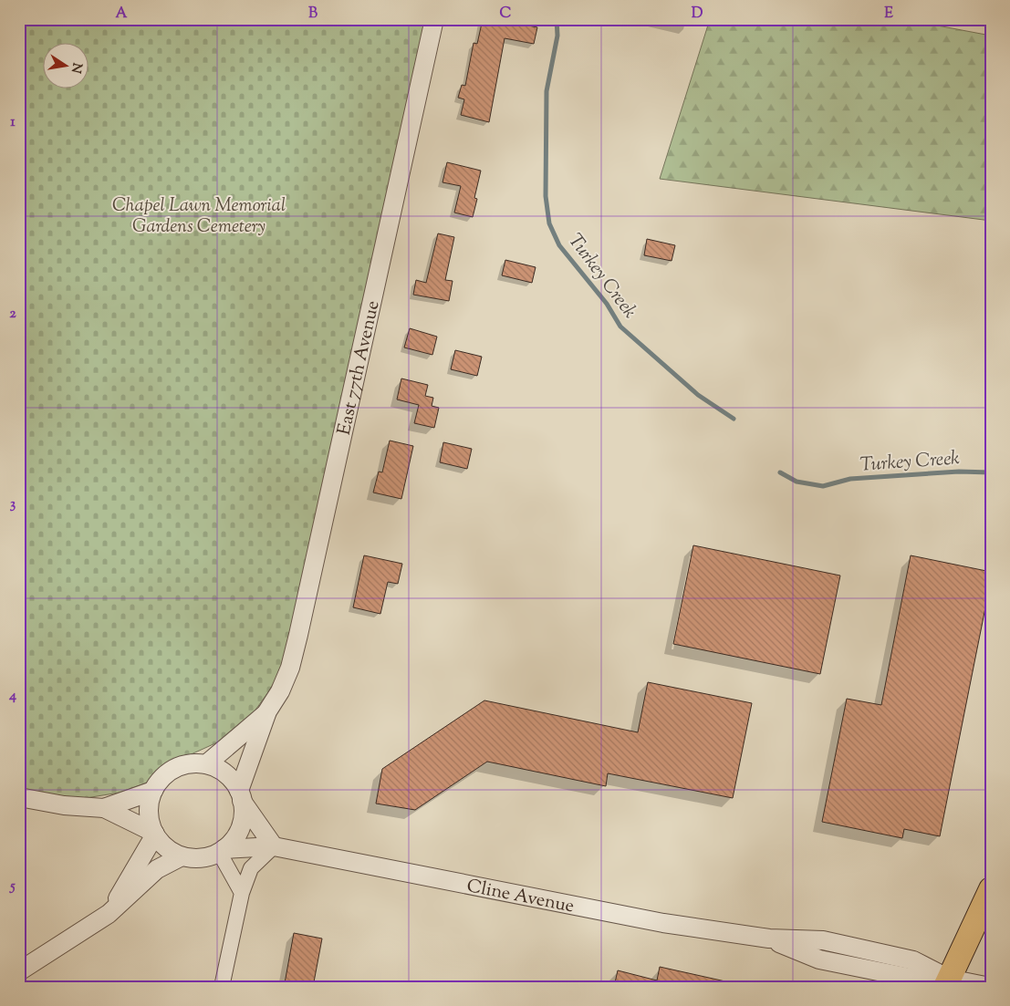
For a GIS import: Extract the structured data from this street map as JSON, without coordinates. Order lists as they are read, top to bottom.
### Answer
{
  "streets": {
    "street": ["East 77th Avenue", "Cline Avenue"]
  },
  "crossings": [
    ["East 77th Avenue", "Cline Avenue"]
  ],
  "water": ["Turkey Creek"],
  "parks": ["Chapel Lawn Memorial Gardens Cemetery"],
  "north": "right",
  "grid": {
    "columns": [
      "A",
      "B",
      "C",
      "D",
      "E"
    ],
    "rows": [
      "1",
      "2",
      "3",
      "4",
      "5"
    ]
  }
}
